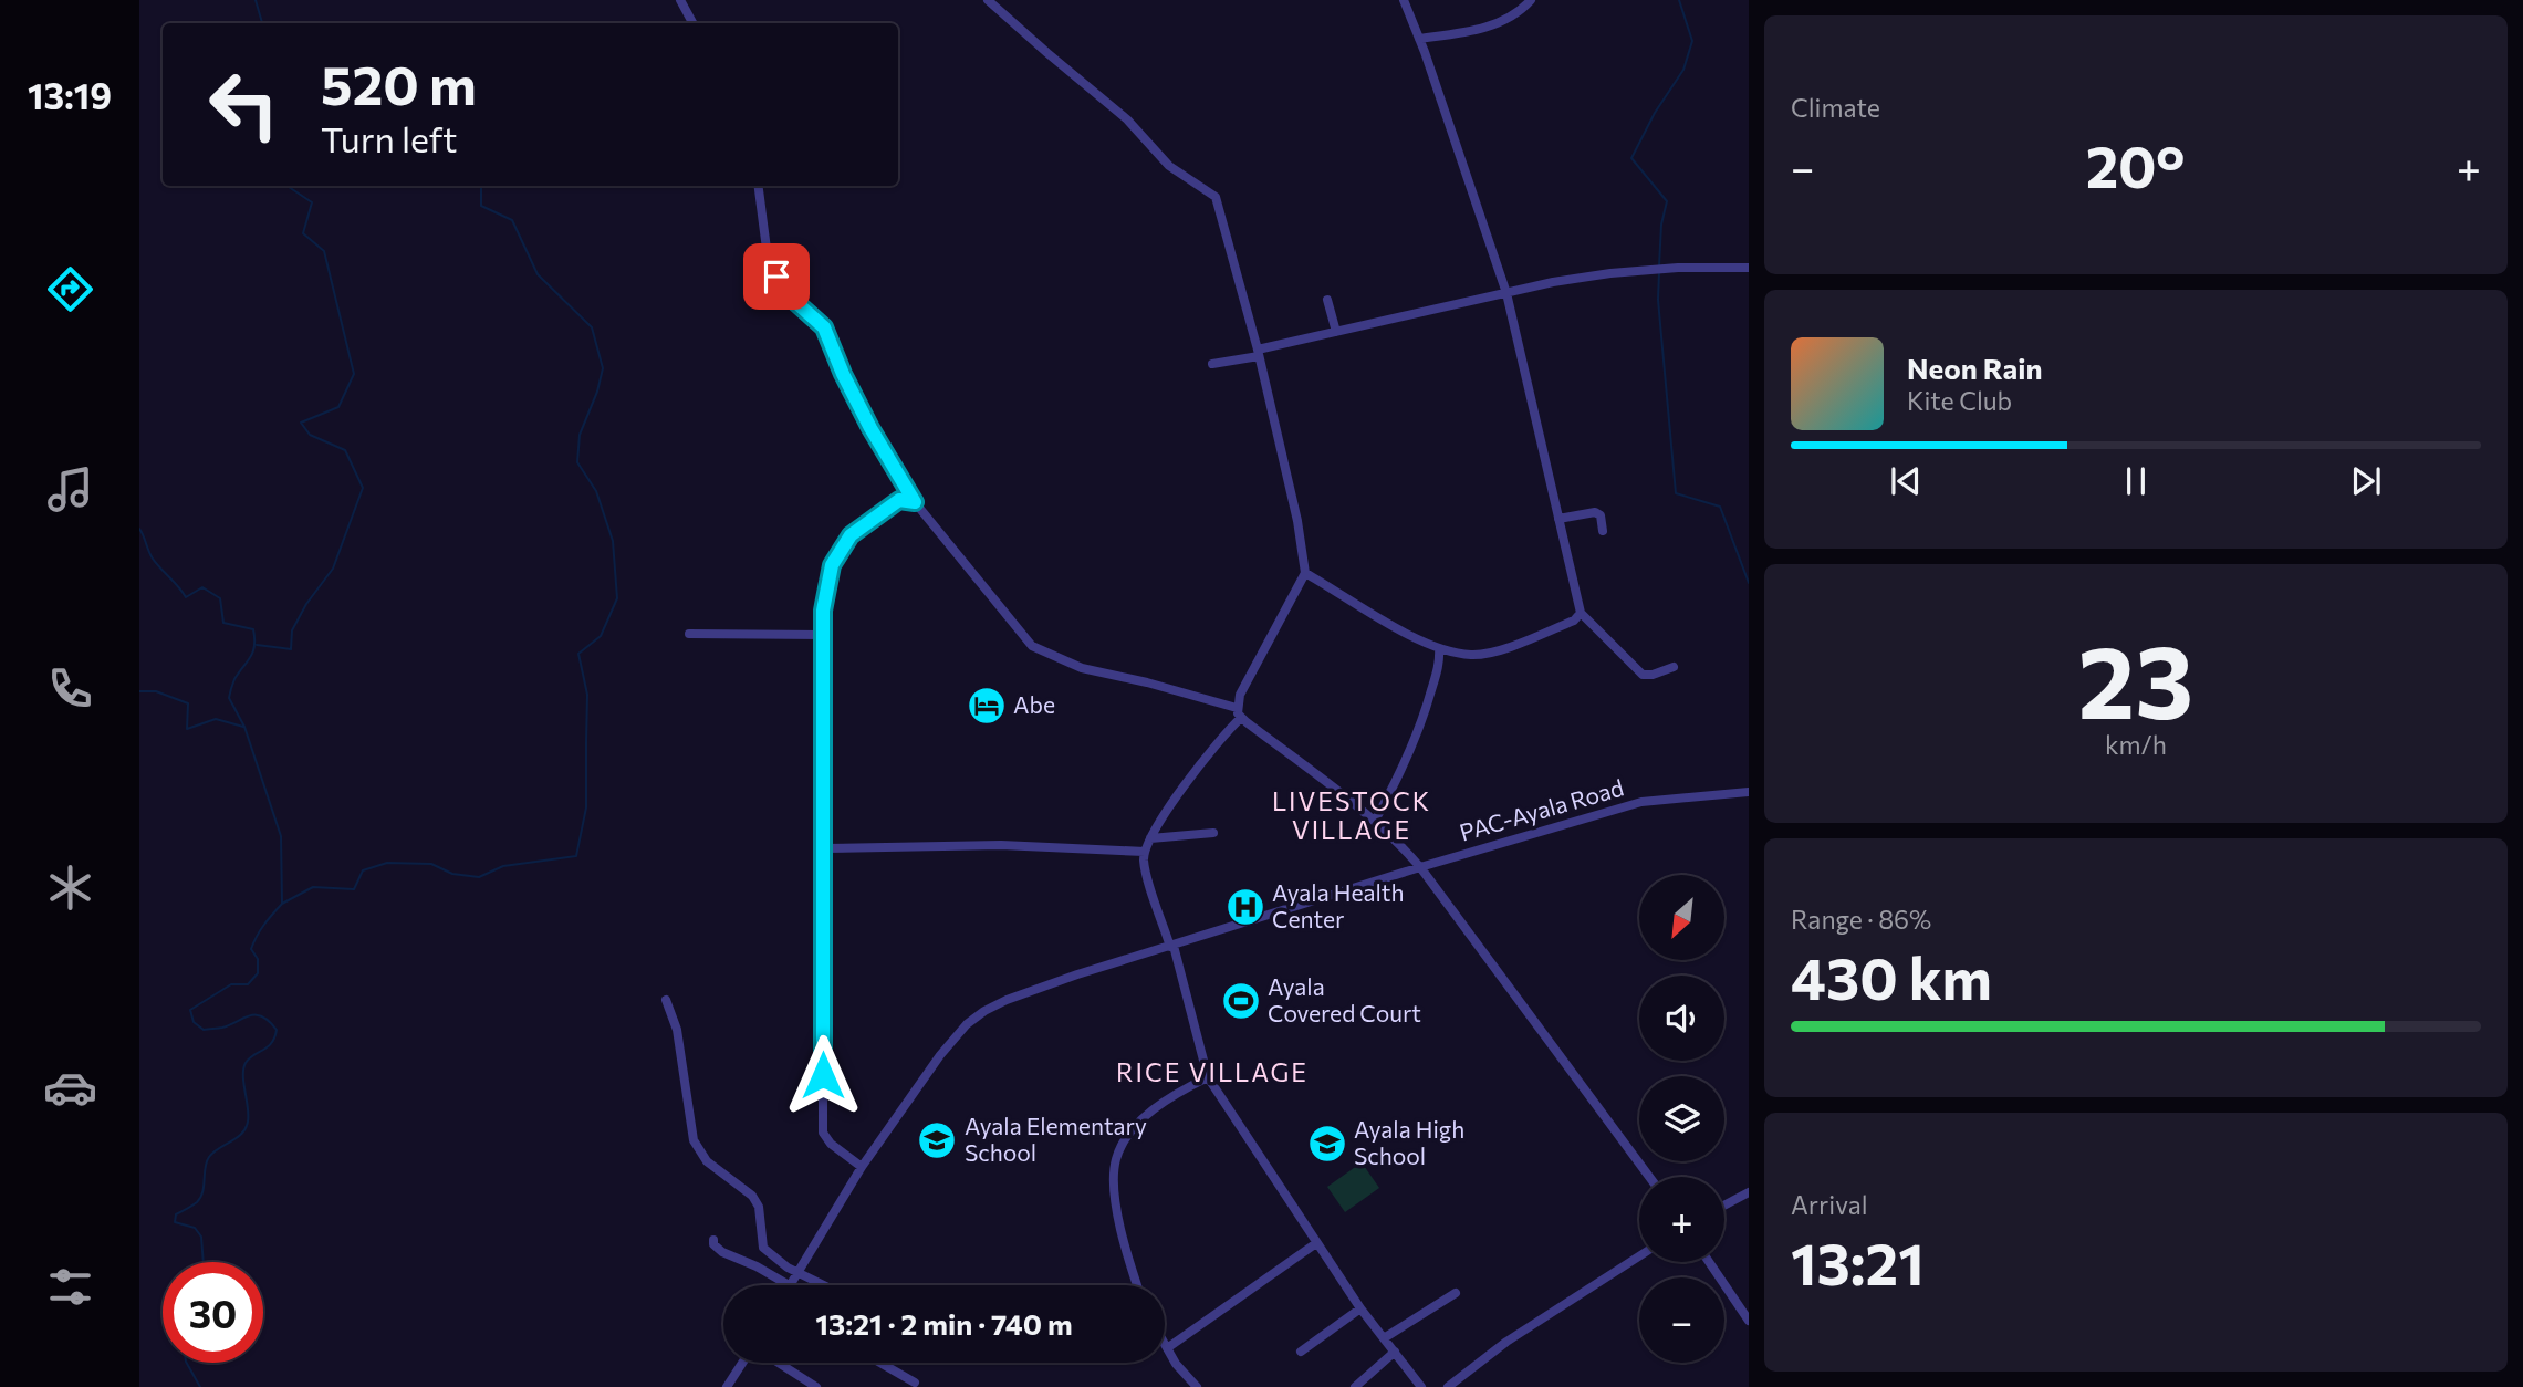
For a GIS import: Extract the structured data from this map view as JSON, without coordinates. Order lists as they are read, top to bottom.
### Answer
{
  "streets": {
    "street": ["PAC-Ayala Road"]
  },
  "districts": ["LIVESTOCK VILLAGE", "RICE VILLAGE"],
  "places": {
    "hotel": ["Abe"],
    "hospital": ["Ayala Health Center"],
    "sports": ["Ayala Covered Court"],
    "school or university": ["Ayala Elementary School", "Ayala High School"]
  },
  "north": "bottom left",
  "page": {
    "tabs": "13:19",
    "tile": [
      "Climate",
      ["23", "km/h"],
      ["Range · 86%", "430 km"],
      ["Arrival", "13:21"]
    ],
    "turn": ["520 m", "Turn left"],
    "heat": ["−", "20°", "+"],
    "song": ["Neon Rain", "Kite Club"],
    "map_buttons": ["+", "−"],
    "limit": "30",
    "trip": "13:21 · 2 min · 740 m"
  }
}
